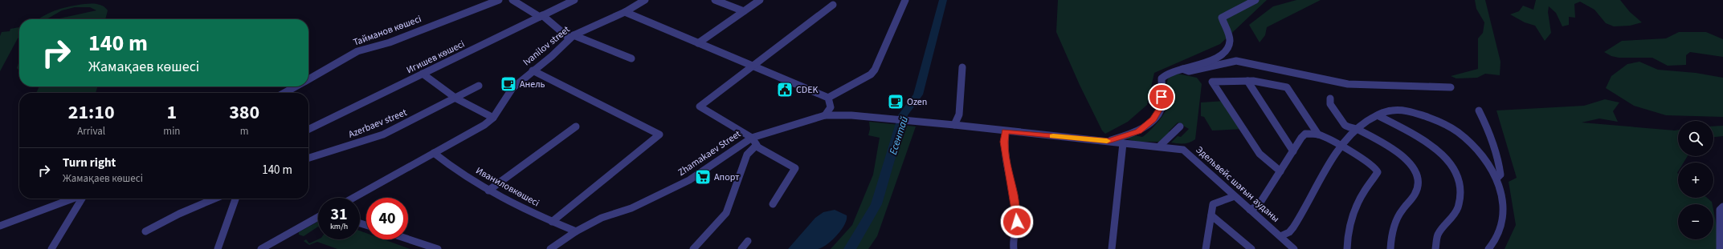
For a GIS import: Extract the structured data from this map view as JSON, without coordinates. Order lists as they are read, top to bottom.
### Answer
{
  "streets": {
    "street": [
      "Тайманов көшесі",
      "Ivanilov street",
      "Игишев көшесі",
      "Azerbaev street",
      "Zhamakaev Street",
      "Эдельвейс шағын ауданы",
      "Иваниловкөшесі"
    ]
  },
  "crossings": [
    ["Ivanilov street", "Иваниловкөшесі"],
    ["Zhamakaev Street", "Эдельвейс шағын ауданы"],
    ["Zhamakaev Street", "Иваниловкөшесі"]
  ],
  "water": ["Есентай"],
  "places": {
    "cafe": ["Анель", "Ozen"],
    "public building": ["CDEK"],
    "supermarket": ["Апорт"]
  },
  "page": {
    "turn": ["140 m", "Жамақаев көшесі"],
    "eta": [
      "21:10",
      "Arrival",
      "1",
      "min",
      "380",
      "m"
    ],
    "map_buttons": ["+", "−"],
    "list": [
      {
        "name": "Turn right",
        "note": "Жамақаев көшесі",
        "value": "140 m"
      }
    ],
    "speed": "31 km/h",
    "limit": "40"
  }
}
